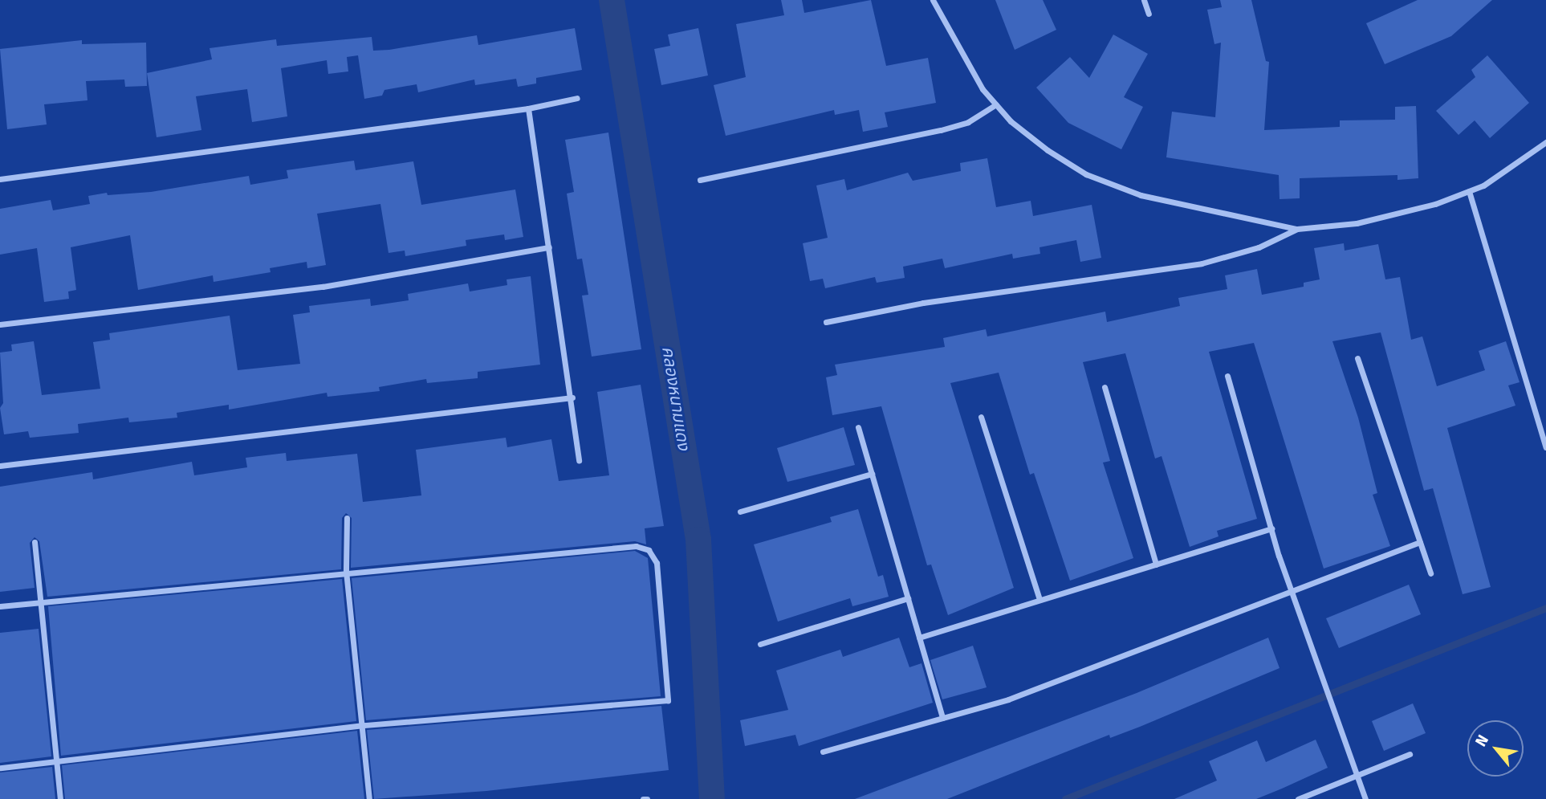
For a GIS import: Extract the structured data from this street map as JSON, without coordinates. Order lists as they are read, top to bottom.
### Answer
{
  "water": ["คลองหนามแดง"],
  "north": "top left"
}
